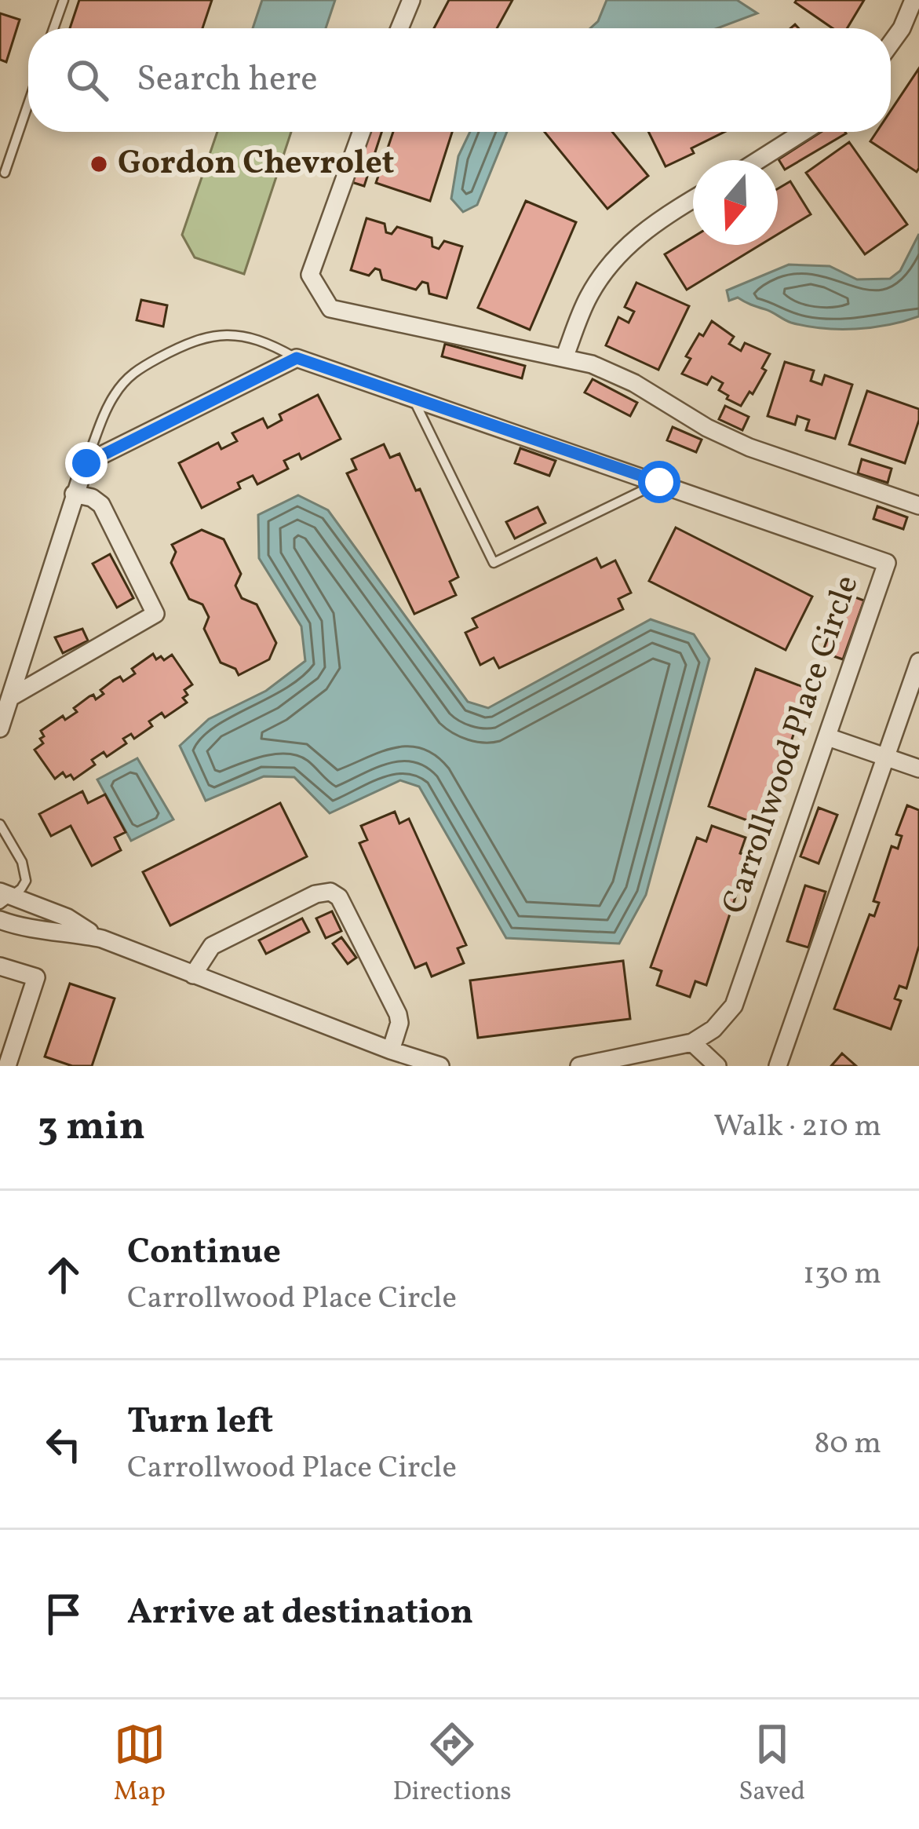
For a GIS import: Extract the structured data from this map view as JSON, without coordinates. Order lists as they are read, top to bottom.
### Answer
{
  "streets": {
    "street": ["Carrollwood Place Circle"]
  },
  "places": ["Gordon Chevrolet"],
  "north": "bottom",
  "page": {
    "search": "Search here",
    "heading": ["3 min", "Walk · 210 m"],
    "list": [
      ["Continue", "Carrollwood Place Circle", "130 m"],
      ["Turn left", "Carrollwood Place Circle", "80 m"],
      "Arrive at destination"
    ],
    "nav": ["Map", "Directions", "Saved"]
  }
}
